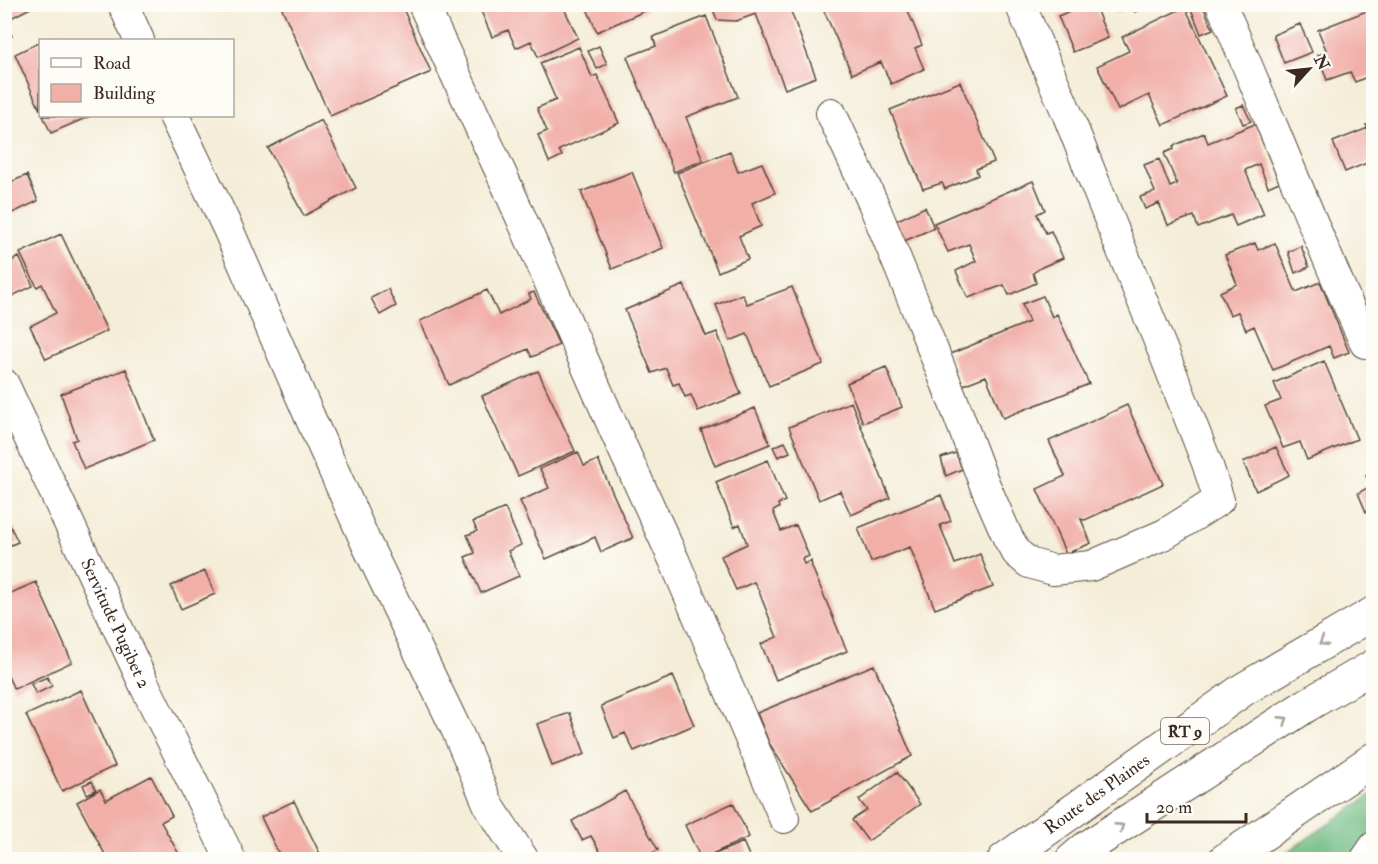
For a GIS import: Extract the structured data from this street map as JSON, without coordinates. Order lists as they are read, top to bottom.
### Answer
{
  "streets": {
    "main road": ["RT 9", "Route des Plaines"],
    "street": ["Servitude Pugibet 2"]
  },
  "legend": ["Road", "Building"],
  "scale_bar": "20 m",
  "north": "top right"
}
